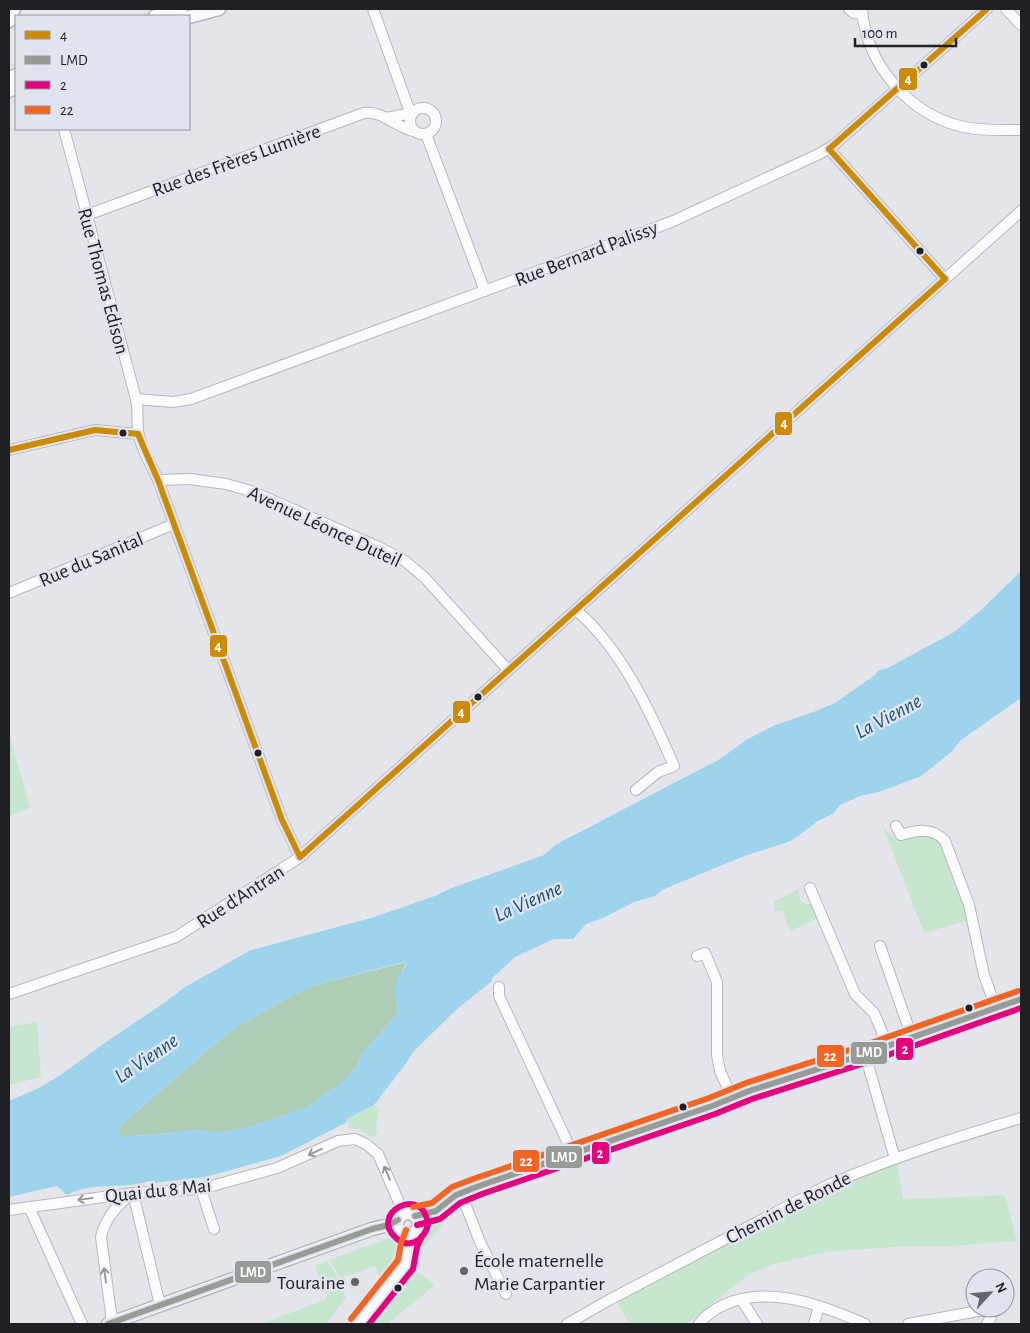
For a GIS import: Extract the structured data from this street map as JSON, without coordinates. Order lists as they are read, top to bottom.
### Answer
{
  "streets": {
    "street": [
      "Rue des Frères Lumière",
      "Rue Bernard Palissy",
      "Rue Thomas Edison",
      "Avenue Léonce Duteil",
      "Rue du Sanital",
      "Rue d'Antran",
      "Quai du 8 Mai",
      "Chemin de Ronde"
    ]
  },
  "crossings": [
    ["Rue des Frères Lumière", "Rue Thomas Edison"],
    ["Rue Bernard Palissy", "Rue Thomas Edison"],
    ["Avenue Léonce Duteil", "Rue d'Antran"]
  ],
  "one_way": ["Quai du 8 Mai"],
  "water": ["La Vienne"],
  "places": ["École maternelle Marie Carpantier", "Touraine"],
  "lines": [
    "transit line 4",
    "transit line 22",
    "transit line LMD",
    "transit line 2"
  ],
  "legend": [
    "4",
    "LMD",
    "2",
    "22"
  ],
  "scale_bar": "100 m",
  "north": "top right"
}
